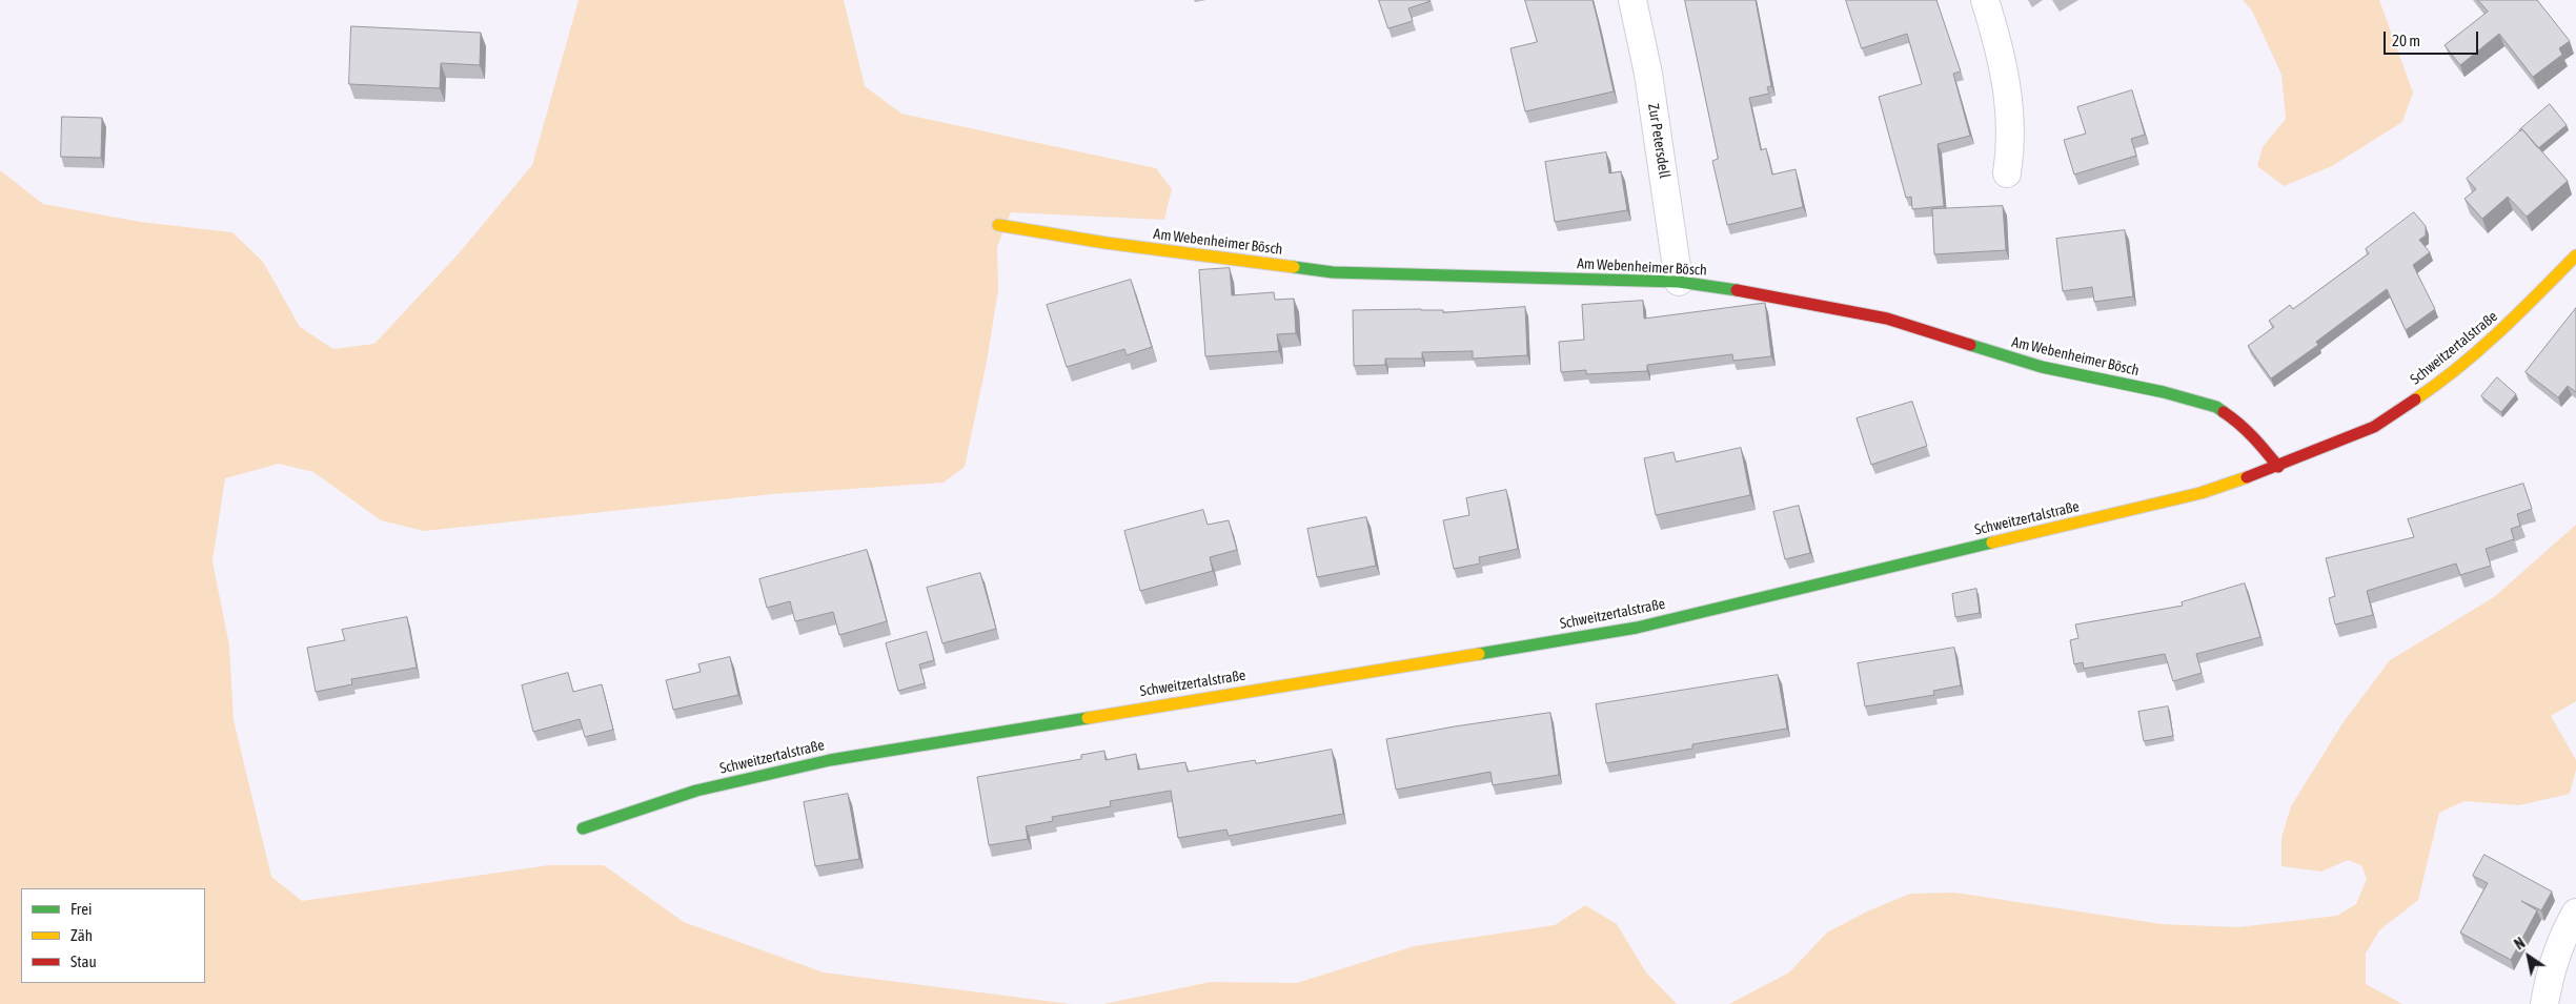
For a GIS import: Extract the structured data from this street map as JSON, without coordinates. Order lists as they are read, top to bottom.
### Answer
{
  "streets": {
    "street": ["Zur Petersdell", "Am Webenheimer Bösch", "Schweitzertalstraße"]
  },
  "crossings": [
    ["Zur Petersdell", "Am Webenheimer Bösch"],
    ["Am Webenheimer Bösch", "Schweitzertalstraße"]
  ],
  "legend": ["Frei", "Zäh", "Stau"],
  "scale_bar": "20 m",
  "north": "top left"
}
